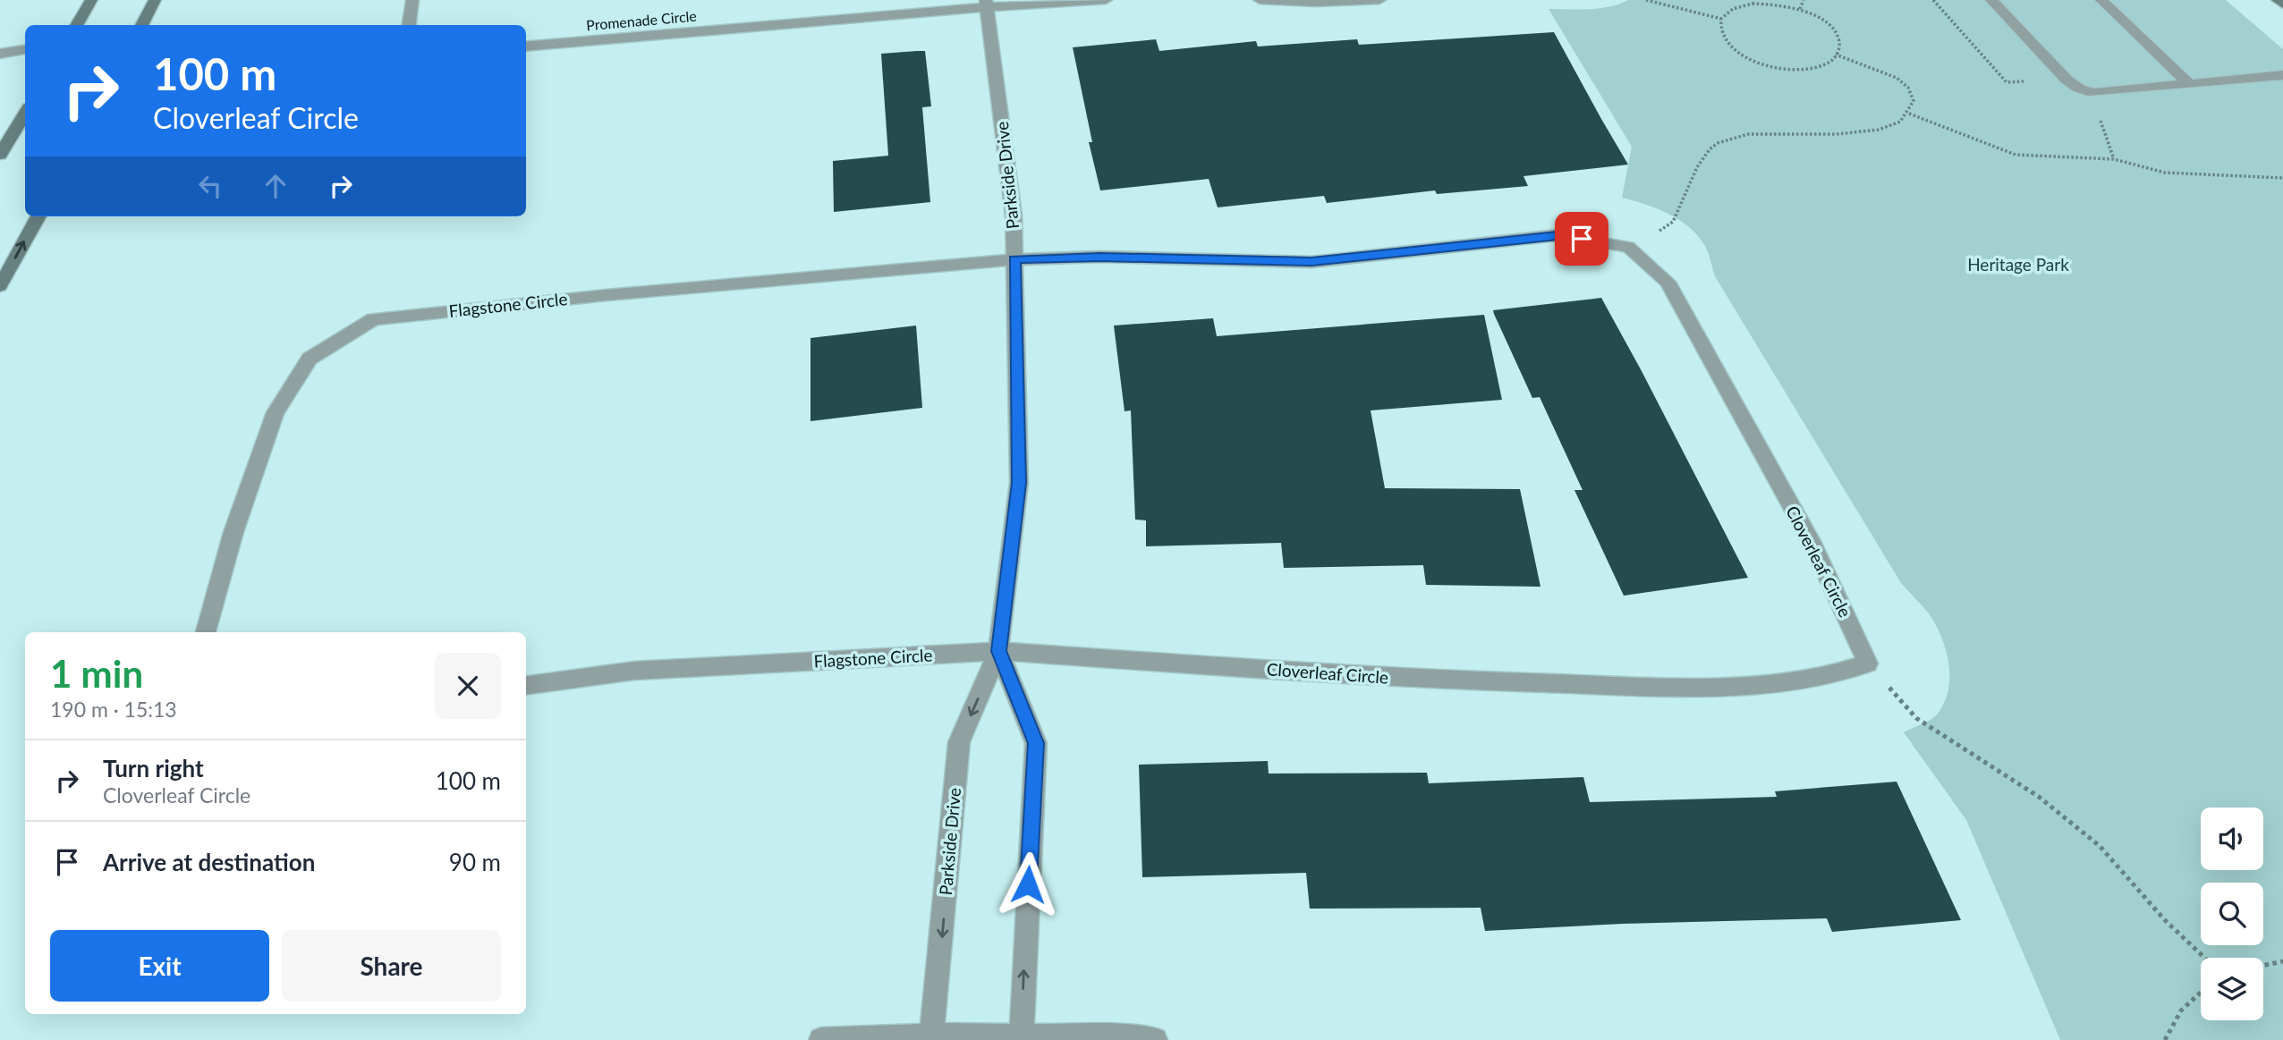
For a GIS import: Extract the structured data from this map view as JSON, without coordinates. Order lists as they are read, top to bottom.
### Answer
{
  "streets": {
    "street": [
      "Promenade Circle",
      "Parkside Drive",
      "Flagstone Circle",
      "Cloverleaf Circle"
    ]
  },
  "crossings": [
    ["Promenade Circle", "Parkside Drive"],
    ["Parkside Drive", "Flagstone Circle"],
    ["Parkside Drive", "Cloverleaf Circle"],
    ["Flagstone Circle", "Cloverleaf Circle"]
  ],
  "parks": ["Heritage Park"],
  "page": {
    "turn": ["100 m", "Cloverleaf Circle"],
    "heading": ["1 min", "190 m · 15:13"],
    "list": [
      {
        "name": "Turn right",
        "note": "Cloverleaf Circle",
        "value": "100 m"
      },
      {
        "name": "Arrive at destination",
        "value": "90 m"
      }
    ],
    "buttons": ["Exit", "Share"]
  }
}
